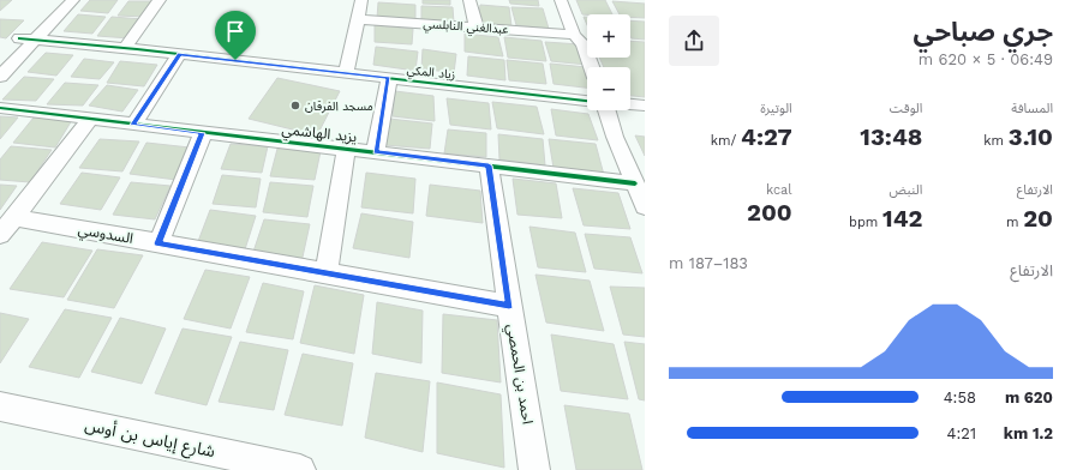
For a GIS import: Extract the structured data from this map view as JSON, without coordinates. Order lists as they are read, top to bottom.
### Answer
{
  "streets": {
    "street": [
      "عبدالغني النابلسي",
      "زياد المكي",
      "يزيد الهاشمي",
      "السدوسي",
      "احمد بن الحمصي",
      "شارع إياس بن أوس"
    ]
  },
  "crossings": [
    ["يزيد الهاشمي", "احمد بن الحمصي"],
    ["السدوسي", "احمد بن الحمصي"]
  ],
  "places": ["مسجد الفرقان"],
  "page": {
    "heading": ["جري صباحي", "06:49 · 5 × 620 m"],
    "map_buttons": ["+", "−"],
    "stats": [
      ["المسافة", "3.10 km"],
      ["الوقت", "13:48"],
      ["الوتيرة", "4:27 /km"],
      ["الارتفاع", "20 m"],
      ["النبض", "142 bpm"],
      ["kcal", "200"]
    ],
    "chart": ["الارتفاع", "183–187 m"],
    "list": [
      {
        "name": "620 m",
        "note": "4:58"
      },
      {
        "name": "1.2 km",
        "note": "4:21"
      }
    ]
  }
}
